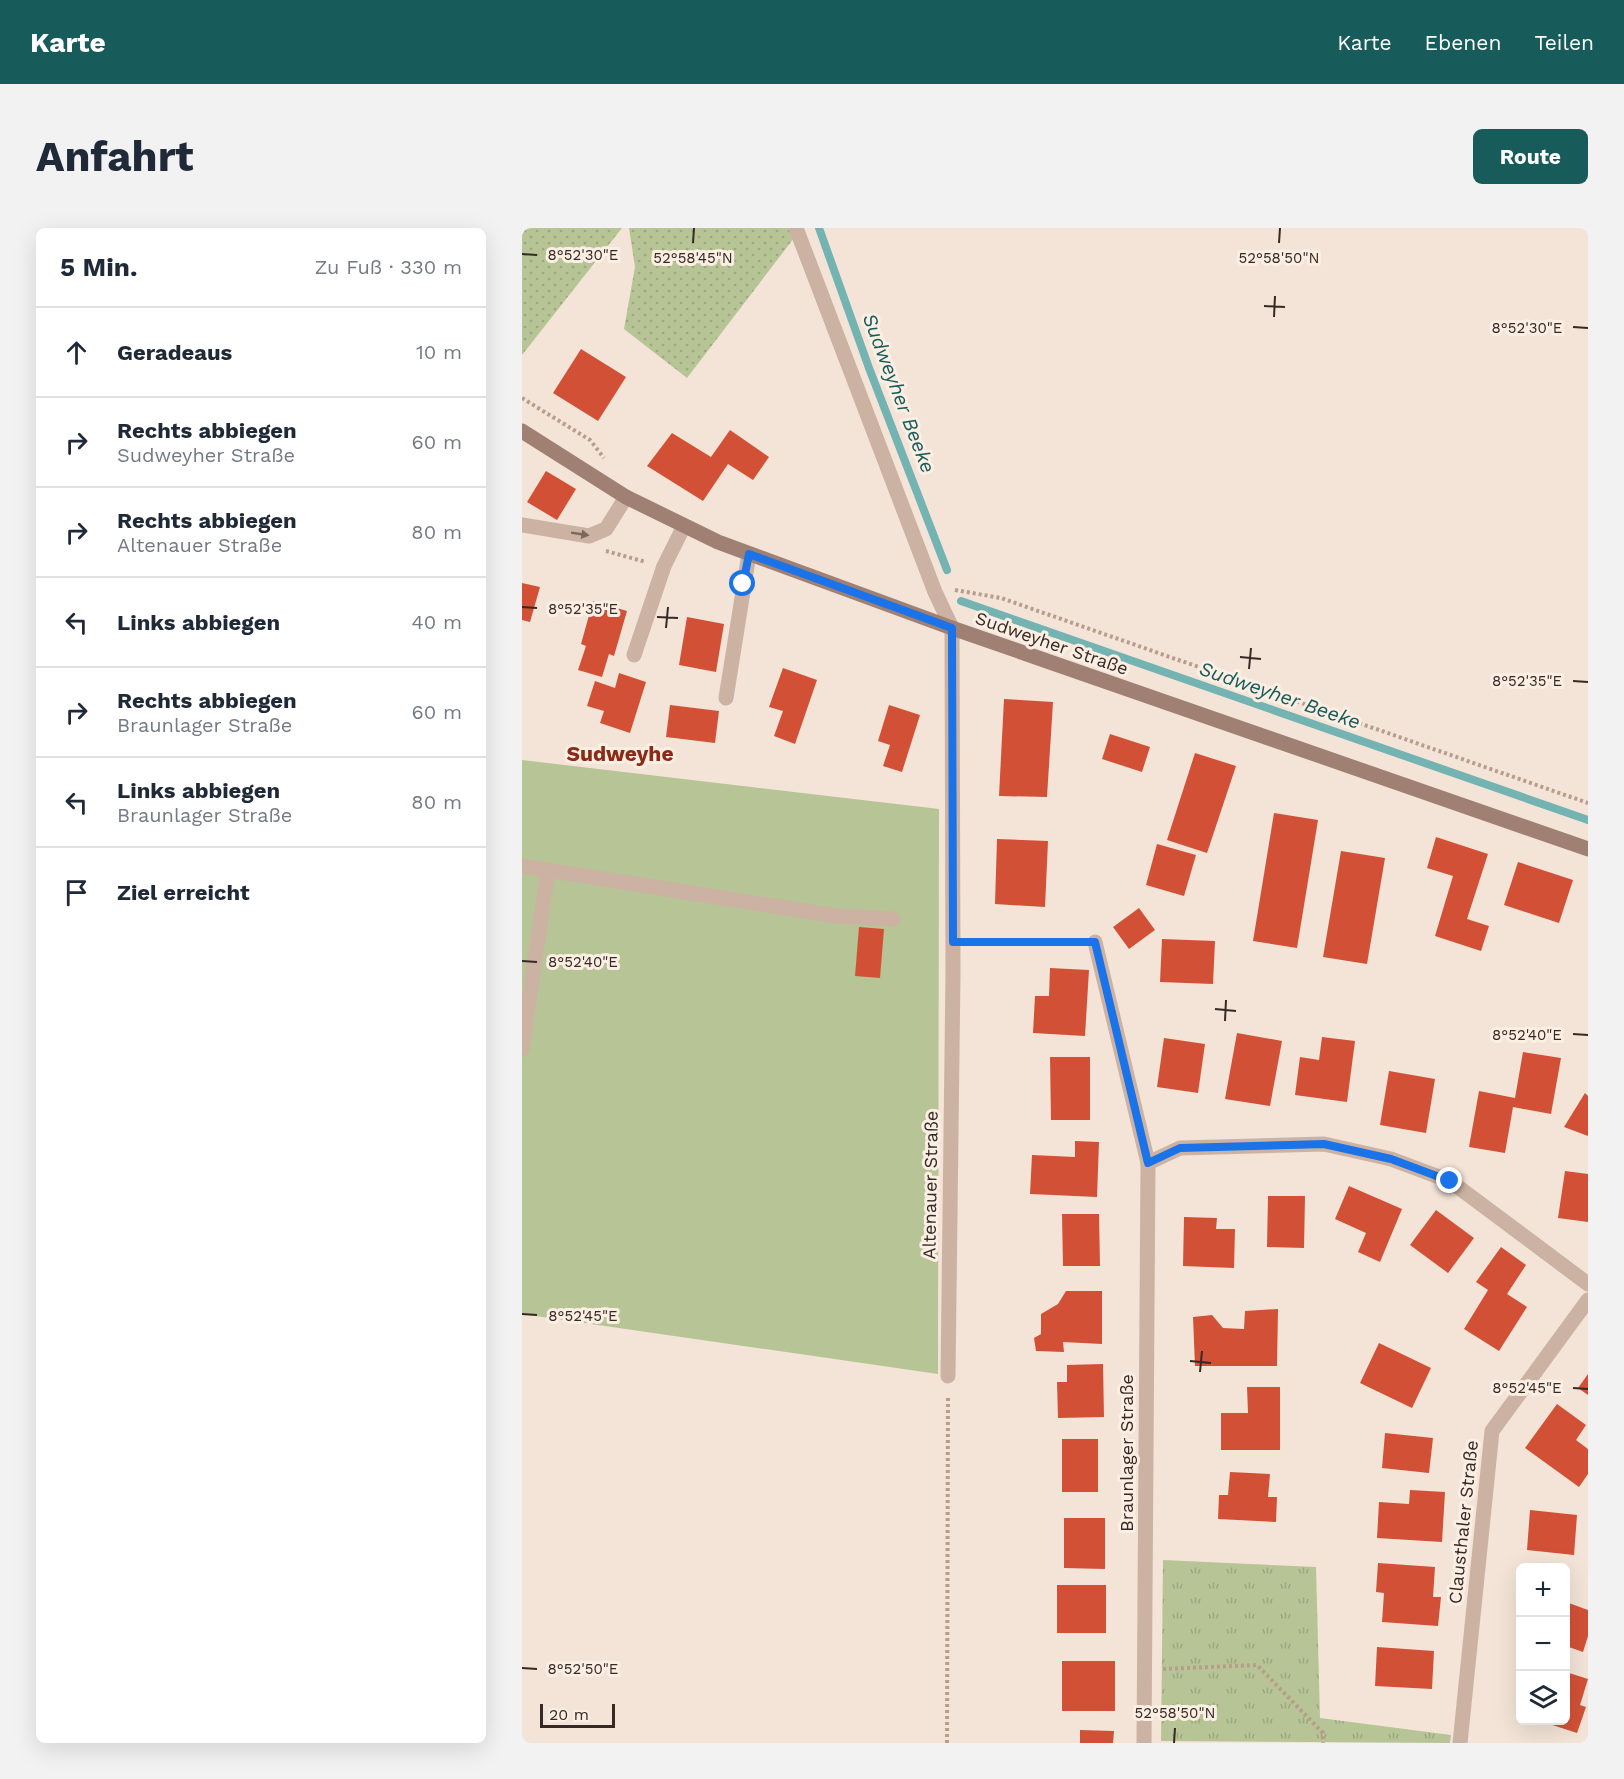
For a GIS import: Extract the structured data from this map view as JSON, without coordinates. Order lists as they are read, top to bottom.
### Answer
{
  "streets": {
    "main road": ["Sudweyher Straße"],
    "street": ["Altenauer Straße", "Braunlager Straße", "Clausthaler Straße"]
  },
  "crossings": [
    ["Sudweyher Straße", "Altenauer Straße"]
  ],
  "districts": ["Sudweyhe"],
  "water": ["Sudweyher Beeke"],
  "scale_bar": "20 m",
  "page": {
    "header": "Karte",
    "nav": ["Karte", "Ebenen", "Teilen"],
    "buttons": "Route",
    "title": "Anfahrt",
    "heading": ["5 Min.", "Zu Fuß · 330 m"],
    "list": [
      ["Geradeaus", "10 m"],
      ["Rechts abbiegen", "Sudweyher Straße", "60 m"],
      ["Rechts abbiegen", "Altenauer Straße", "80 m"],
      ["Links abbiegen", "40 m"],
      ["Rechts abbiegen", "Braunlager Straße", "60 m"],
      ["Links abbiegen", "Braunlager Straße", "80 m"],
      "Ziel erreicht"
    ],
    "map_buttons": ["+", "−"],
    "scale": "20 m"
  },
  "coordinates": [
    "8°52'30\"E",
    "52°58'45\"N",
    "52°58'50\"N",
    "8°52'35\"E",
    "8°52'40\"E",
    "8°52'45\"E",
    "8°52'50\"E"
  ]
}
